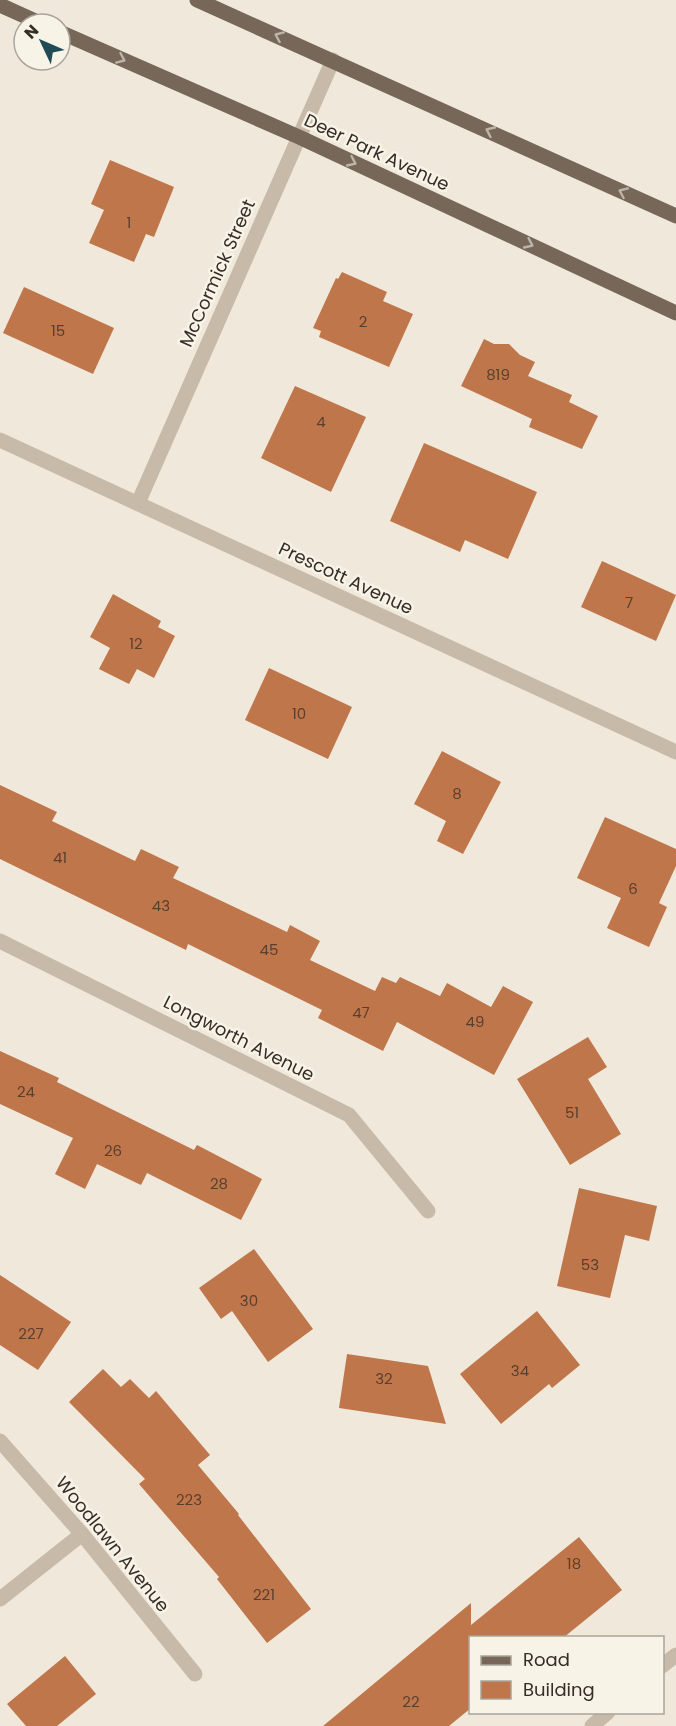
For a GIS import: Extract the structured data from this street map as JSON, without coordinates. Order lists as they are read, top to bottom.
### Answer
{
  "streets": {
    "main road": ["Deer Park Avenue"],
    "street": [
      "McCormick Street",
      "Prescott Avenue",
      "Longworth Avenue",
      "Woodlawn Avenue"
    ]
  },
  "crossings": [
    ["Deer Park Avenue", "McCormick Street"],
    ["McCormick Street", "Prescott Avenue"]
  ],
  "house_numbers": [
    "1",
    "2",
    "15",
    "819",
    "4",
    "7",
    "12",
    "10",
    "8",
    "41",
    "6",
    "43",
    "45",
    "47",
    "49",
    "24",
    "51",
    "26",
    "28",
    "53",
    "30",
    "227",
    "34",
    "32",
    "223",
    "18",
    "221",
    "22"
  ],
  "legend": ["Road", "Building"],
  "north": "top left"
}
